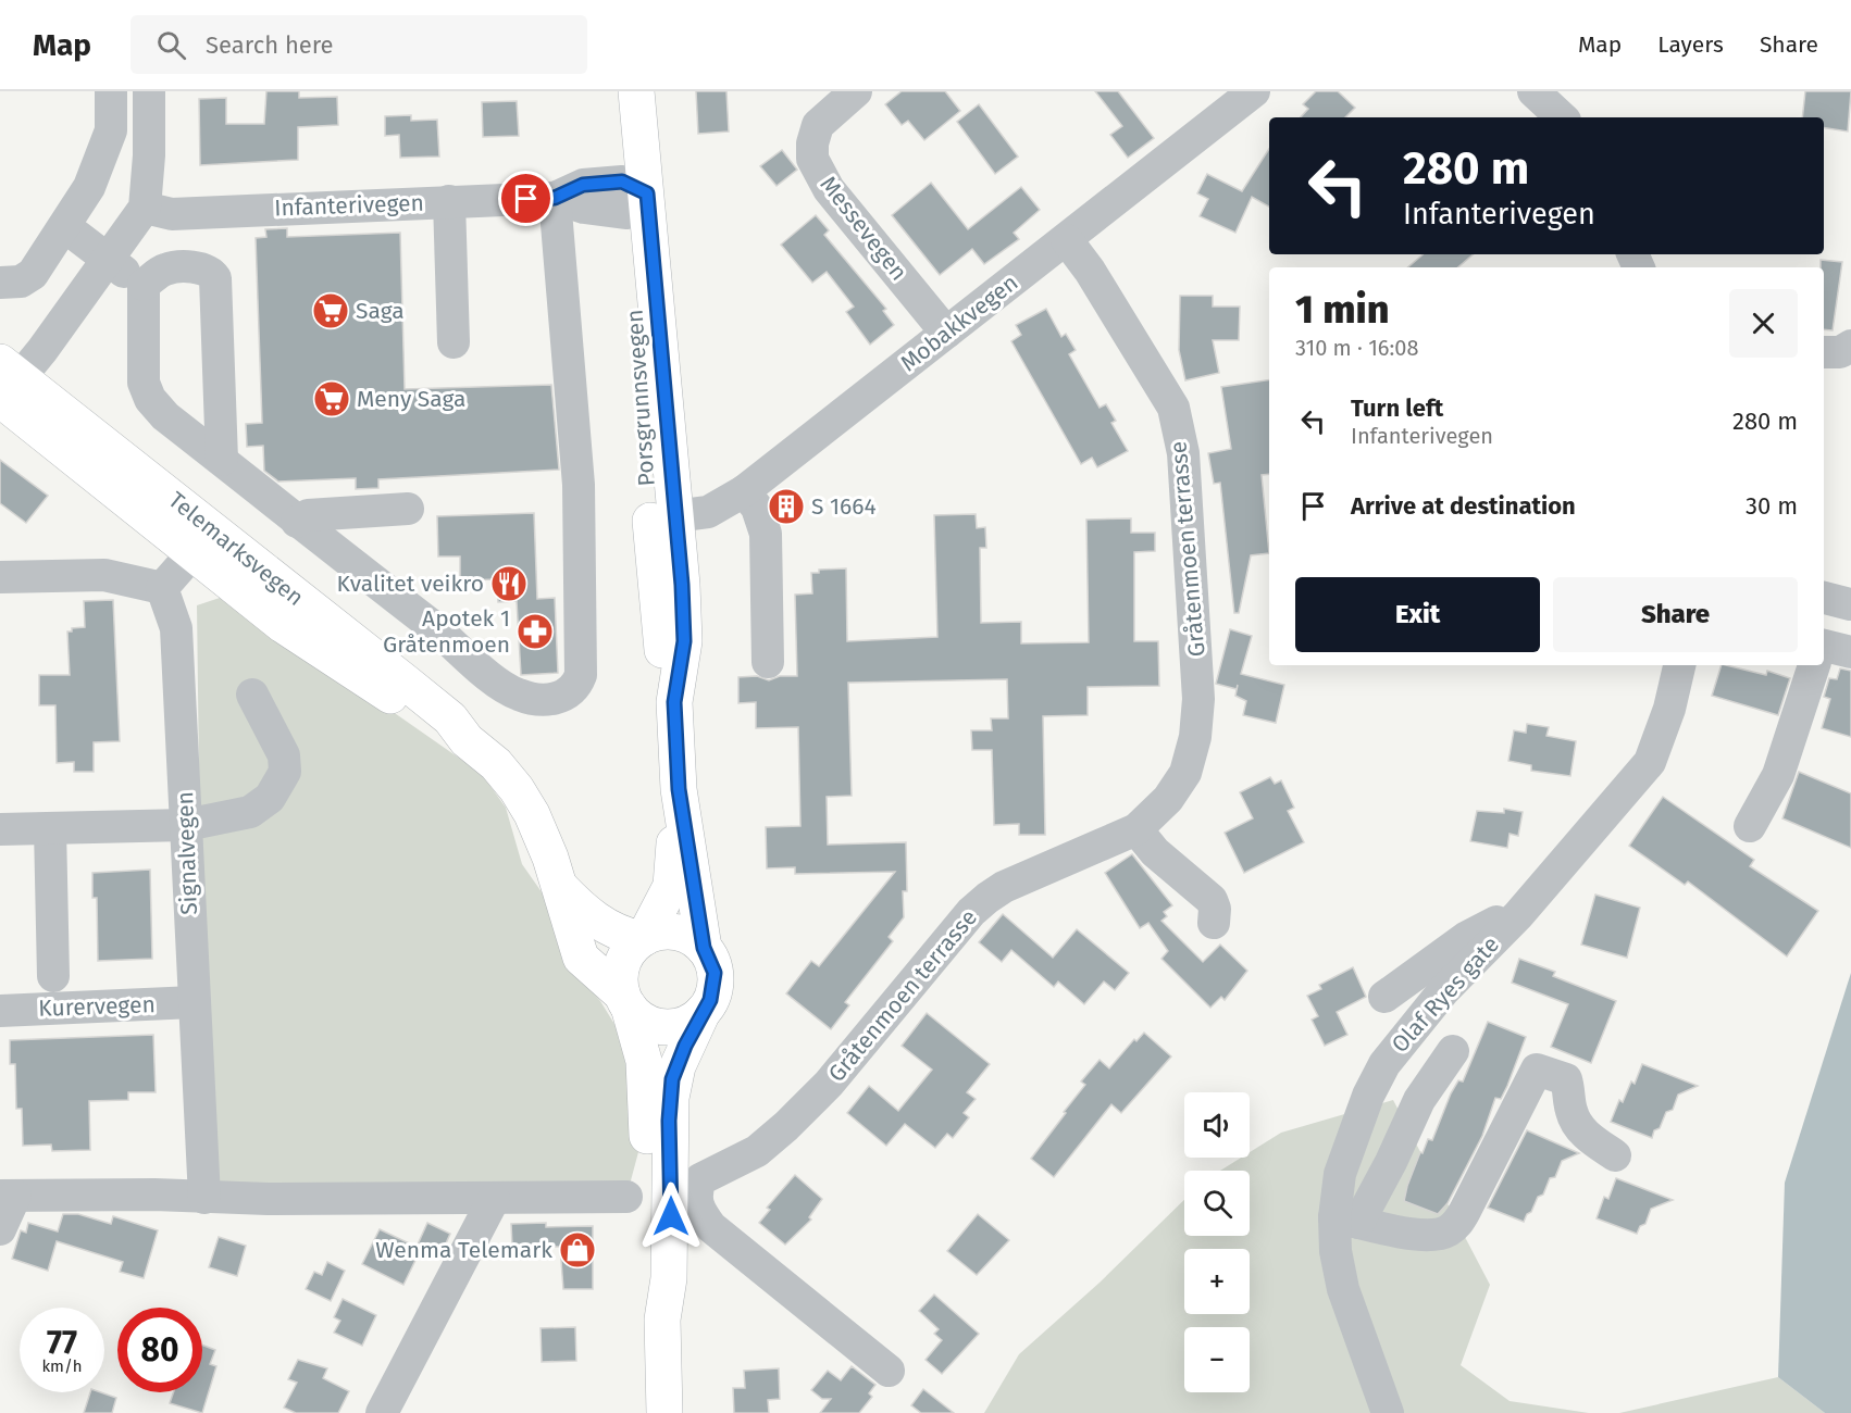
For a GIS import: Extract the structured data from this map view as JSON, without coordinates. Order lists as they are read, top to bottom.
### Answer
{
  "streets": {
    "main road": ["Porsgrunnsvegen", "Telemarksvegen"],
    "street": [
      "Infanterivegen",
      "Messevegen",
      "Mobakkvegen",
      "Gråtenmoen terrasse",
      "Signalvegen",
      "Olaf Ryes gate",
      "Kurervegen"
    ]
  },
  "crossings": [
    ["Infanterivegen", "Porsgrunnsvegen"],
    ["Messevegen", "Mobakkvegen"],
    ["Mobakkvegen", "Porsgrunnsvegen"],
    ["Mobakkvegen", "Gråtenmoen terrasse"],
    ["Porsgrunnsvegen", "Telemarksvegen"],
    ["Signalvegen", "Kurervegen"]
  ],
  "places": {
    "supermarket": ["Saga", "Meny Saga"],
    "building": ["S 1664"],
    "restaurant": ["Kvalitet veikro"],
    "pharmacy": ["Apotek 1 Gråtenmoen"],
    "shop": ["Wenma Telemark"]
  },
  "page": {
    "header": "Map",
    "search": "Search here",
    "nav": ["Map", "Layers", "Share"],
    "turn": ["280 m", "Infanterivegen"],
    "heading": ["1 min", "310 m · 16:08"],
    "list": [
      {
        "name": "Turn left",
        "note": "Infanterivegen",
        "value": "280 m"
      },
      {
        "name": "Arrive at destination",
        "value": "30 m"
      }
    ],
    "buttons": ["Exit", "Share"],
    "map_buttons": ["+", "−"],
    "speed": "77 km/h",
    "limit": "80"
  }
}
